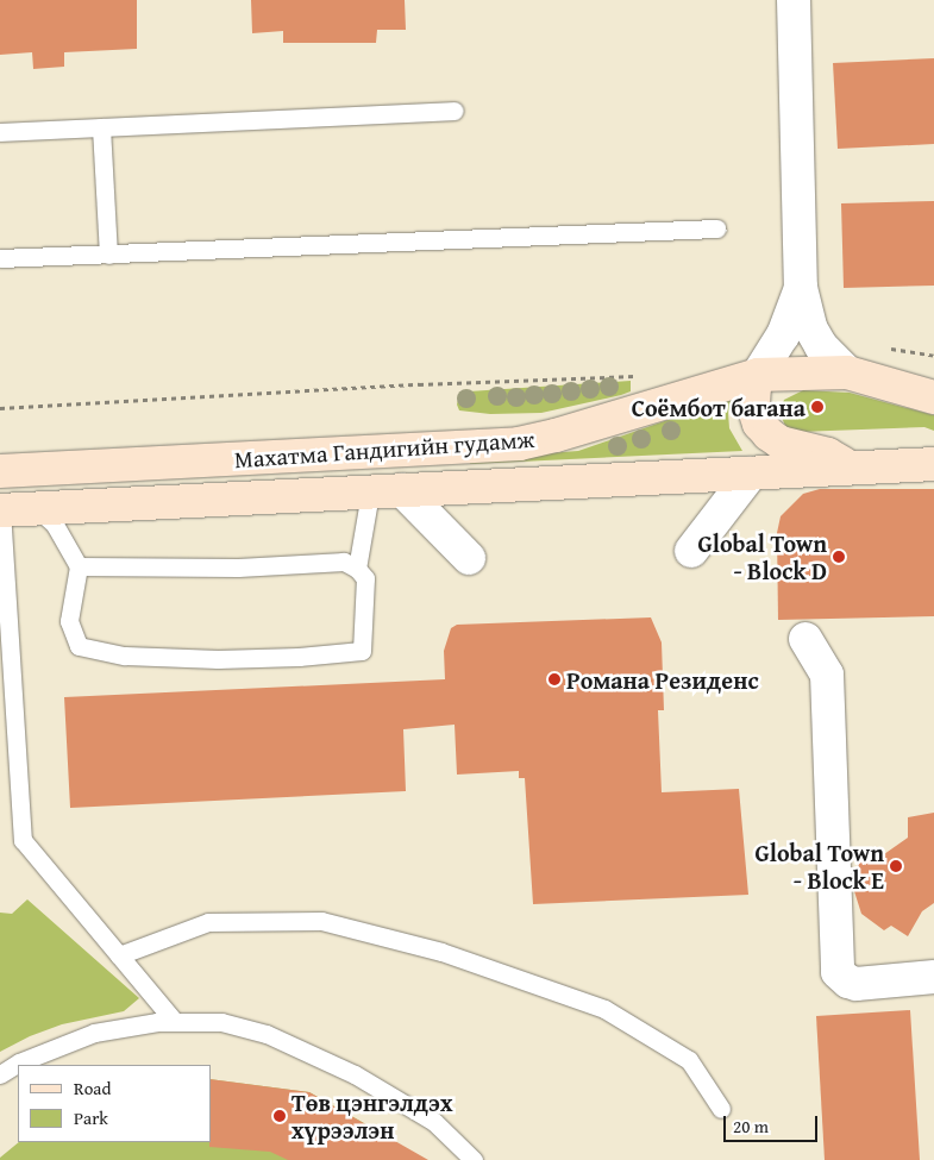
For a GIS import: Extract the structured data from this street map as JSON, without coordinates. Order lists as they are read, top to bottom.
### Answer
{
  "streets": {
    "main road": ["Махатма Гандигийн гудамж"]
  },
  "places": [
    "Соёмбот багана",
    "Global Town - Block D",
    "Романа Резиденс",
    "Global Town - Block E",
    "Төв цэнгэлдэх хүрээлэн"
  ],
  "legend": ["Road", "Park"],
  "scale_bar": "20 m"
}
